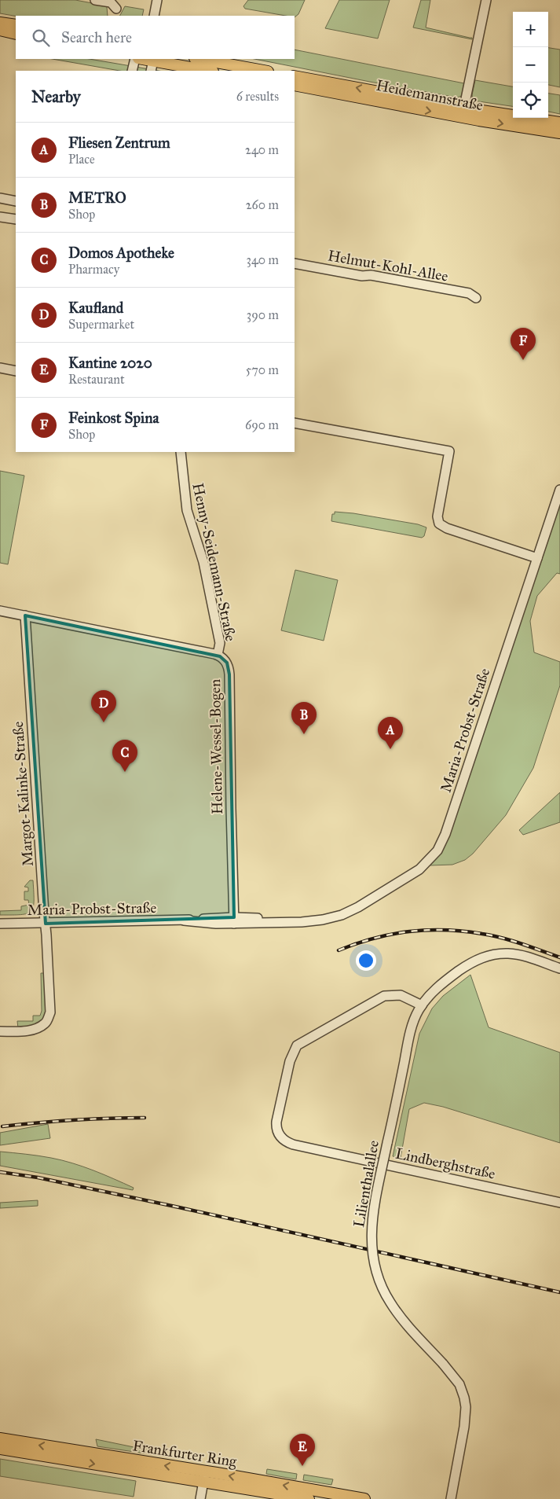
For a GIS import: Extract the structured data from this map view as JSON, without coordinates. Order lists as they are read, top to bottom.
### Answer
{
  "streets": {
    "main road": ["Heidemannstraße", "Frankfurter Ring"],
    "street": [
      "Helmut-Kohl-Allee",
      "Henny-Seidemann-Straße",
      "Maria-Probst-Straße",
      "Helene-Wessel-Bogen",
      "Margot-Kalinke-Straße",
      "Lindberghstraße",
      "Lilienthalallee"
    ]
  },
  "crossings": [
    ["Henny-Seidemann-Straße", "Helene-Wessel-Bogen"],
    ["Maria-Probst-Straße", "Helene-Wessel-Bogen"],
    ["Maria-Probst-Straße", "Margot-Kalinke-Straße"],
    ["Lindberghstraße", "Lilienthalallee"]
  ],
  "page": {
    "map_buttons": ["+", "−"],
    "search": "Search here",
    "heading": ["Nearby", "6 results"],
    "list": [
      {
        "mark": "A",
        "name": "Fliesen Zentrum",
        "note": "Place",
        "value": "240 m"
      },
      {
        "mark": "B",
        "name": "METRO",
        "note": "Shop",
        "value": "260 m"
      },
      {
        "mark": "C",
        "name": "Domos Apotheke",
        "note": "Pharmacy",
        "value": "340 m"
      },
      {
        "mark": "D",
        "name": "Kaufland",
        "note": "Supermarket",
        "value": "390 m"
      },
      {
        "mark": "E",
        "name": "Kantine 2020",
        "note": "Restaurant",
        "value": "570 m"
      },
      {
        "mark": "F",
        "name": "Feinkost Spina",
        "note": "Shop",
        "value": "690 m"
      }
    ],
    "pins": [
      "F",
      "D",
      "B",
      "A",
      "C",
      "E"
    ]
  }
}
